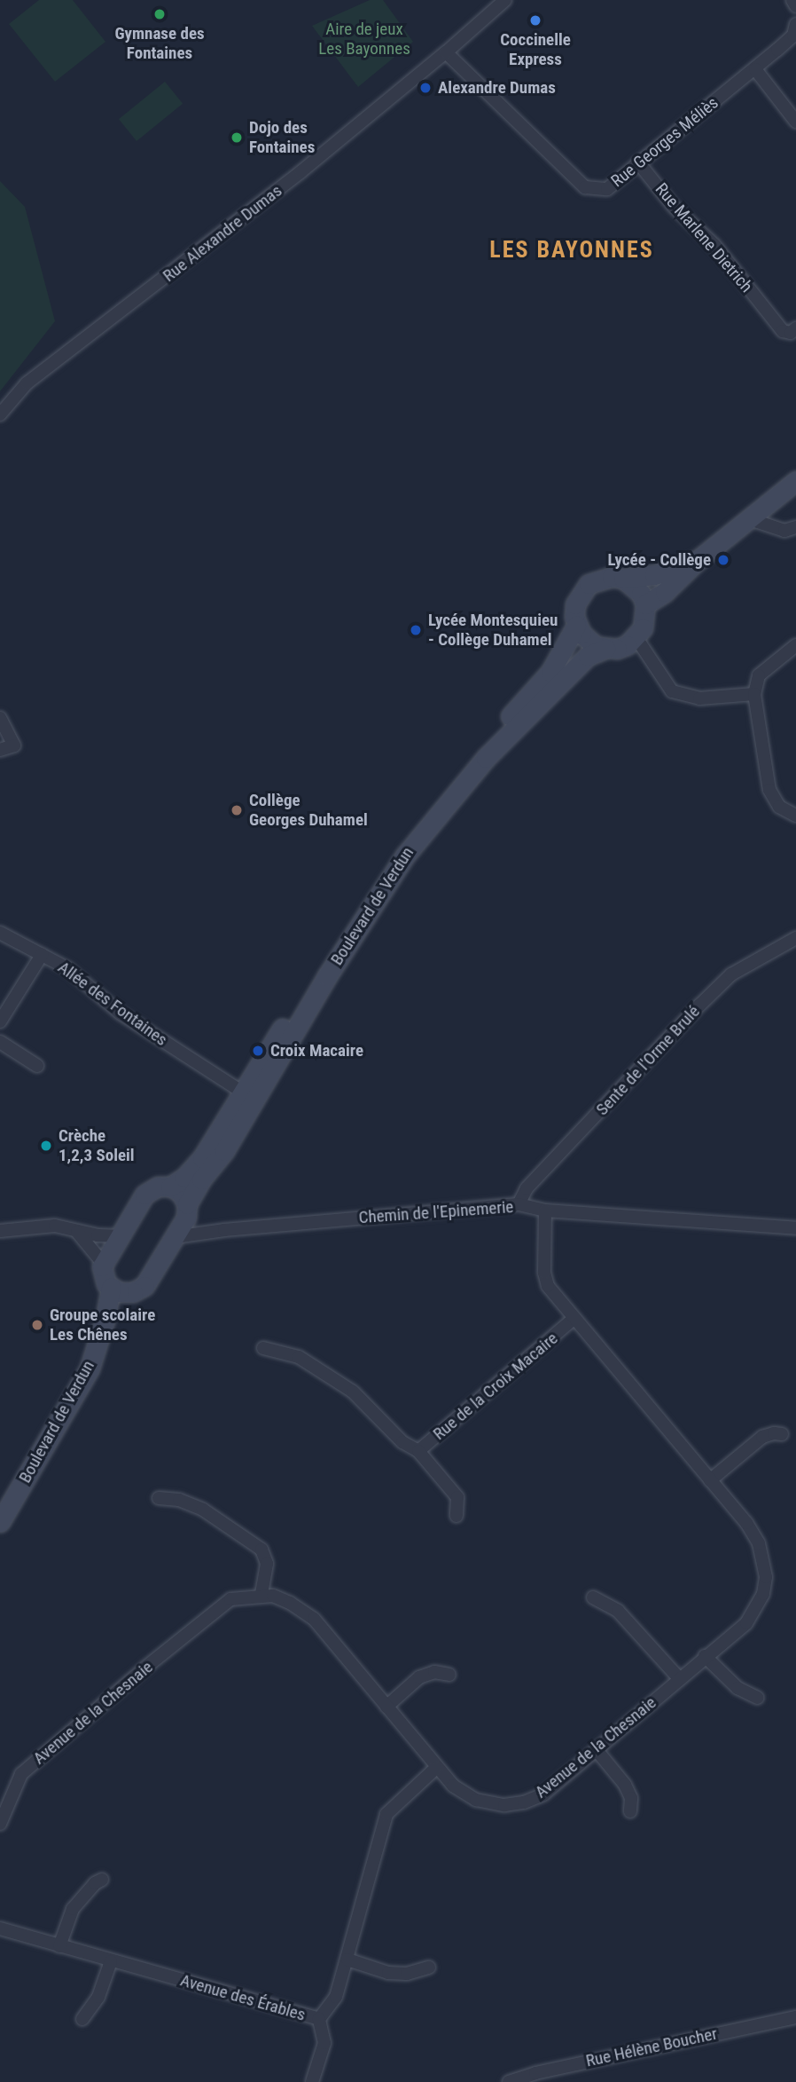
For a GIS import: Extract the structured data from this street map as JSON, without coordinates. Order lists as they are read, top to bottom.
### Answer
{
  "streets": {
    "main road": ["Boulevard de Verdun"],
    "street": [
      "Rue Georges Méliès",
      "Rue Alexandre Dumas",
      "Rue Marlene Dietrich",
      "Allée des Fontaines",
      "Sente de l'Orme Brulé",
      "Chemin de l'Epinemerie",
      "Rue de la Croix Macaire",
      "Avenue de la Chesnaie",
      "Avenue des Érables",
      "Rue Hélène Boucher"
    ]
  },
  "crossings": [
    ["Rue Georges Méliès", "Rue Alexandre Dumas"],
    ["Rue Georges Méliès", "Rue Marlene Dietrich"],
    ["Boulevard de Verdun", "Allée des Fontaines"],
    ["Boulevard de Verdun", "Chemin de l'Epinemerie"],
    ["Sente de l'Orme Brulé", "Chemin de l'Epinemerie"],
    ["Chemin de l'Epinemerie", "Avenue de la Chesnaie"],
    ["Rue de la Croix Macaire", "Avenue de la Chesnaie"],
    ["Avenue de la Chesnaie", "Avenue des Érables"]
  ],
  "districts": ["LES BAYONNES"],
  "parks": ["Aire de jeux Les Bayonnes"],
  "places": [
    "Gymnase des Fontaines",
    "Coccinelle Express",
    "Alexandre Dumas",
    "Dojo des Fontaines",
    "Lycée - Collège",
    "Lycée Montesquieu - Collège Duhamel",
    "Collège Georges Duhamel",
    "Croix Macaire",
    "Crèche 1,2,3 Soleil",
    "Groupe scolaire Les Chênes"
  ]
}
